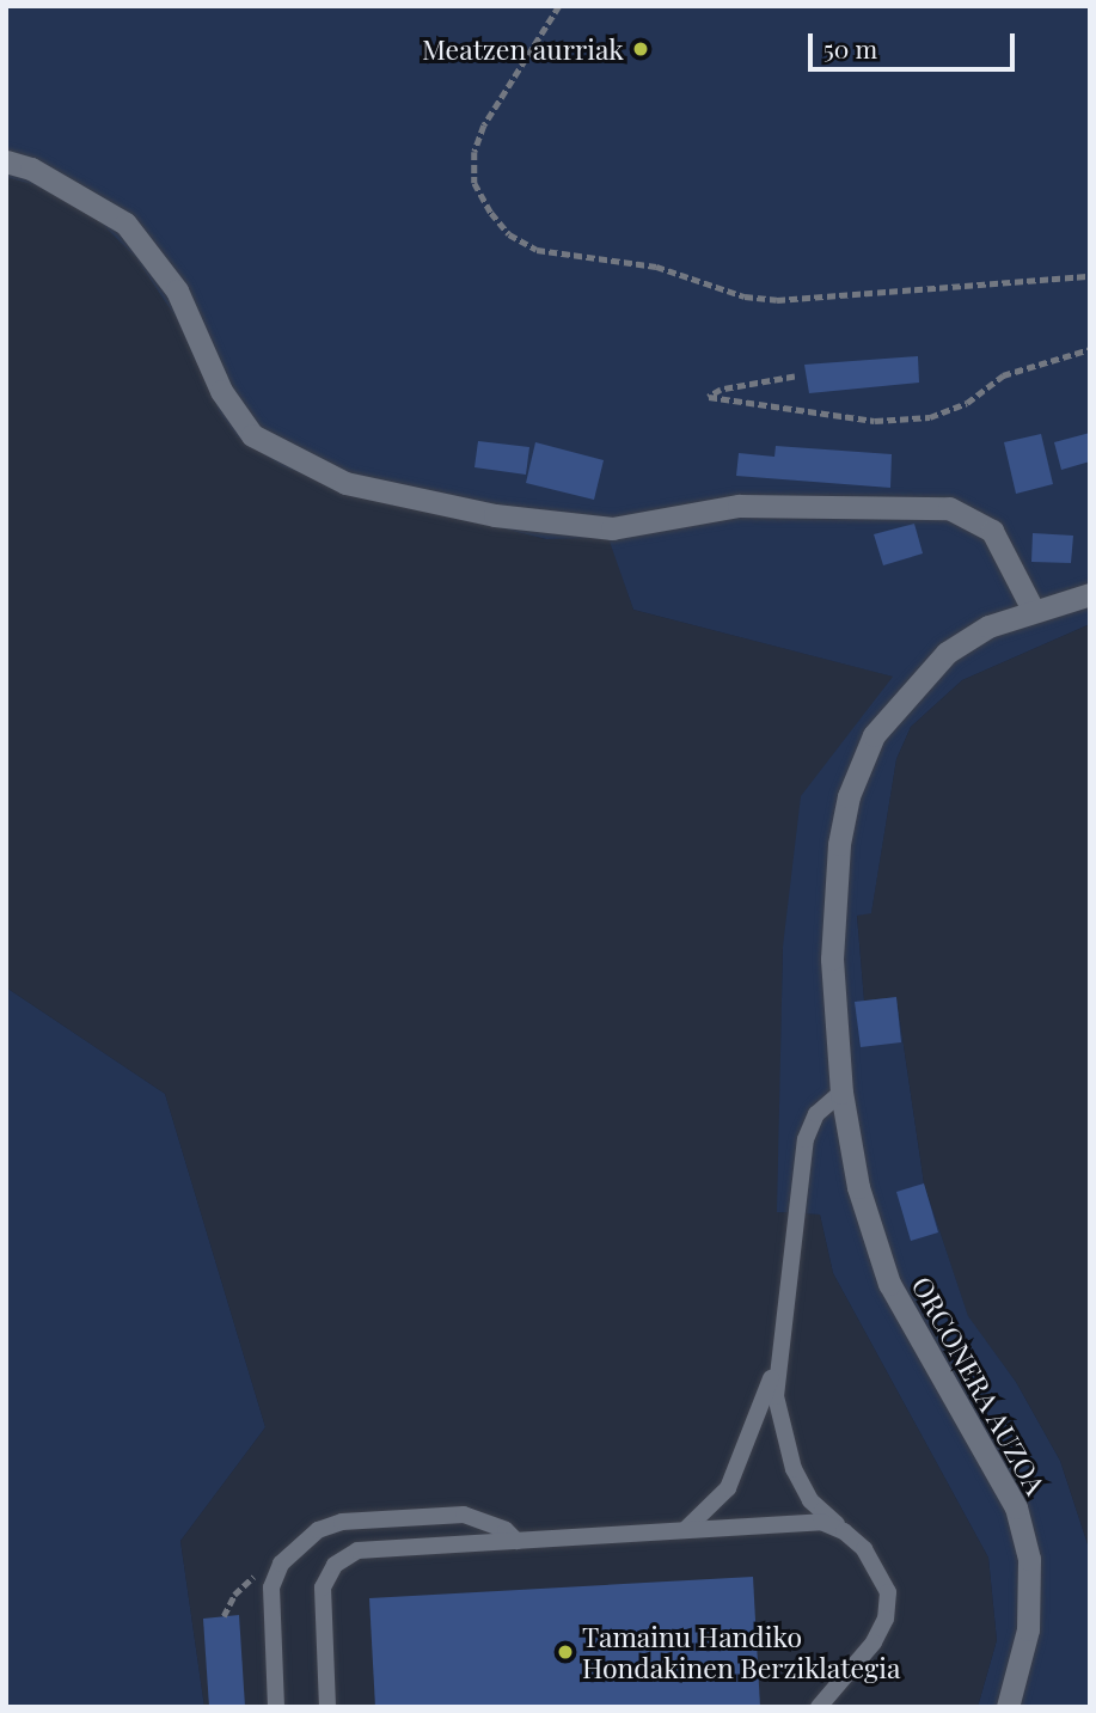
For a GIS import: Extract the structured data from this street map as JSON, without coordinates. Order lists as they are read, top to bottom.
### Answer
{
  "streets": {
    "street": ["ORCONERA AUZOA"]
  },
  "places": ["Meatzen aurriak", "Tamainu Handiko Hondakinen Berziklategia"],
  "scale_bar": "50 m"
}
